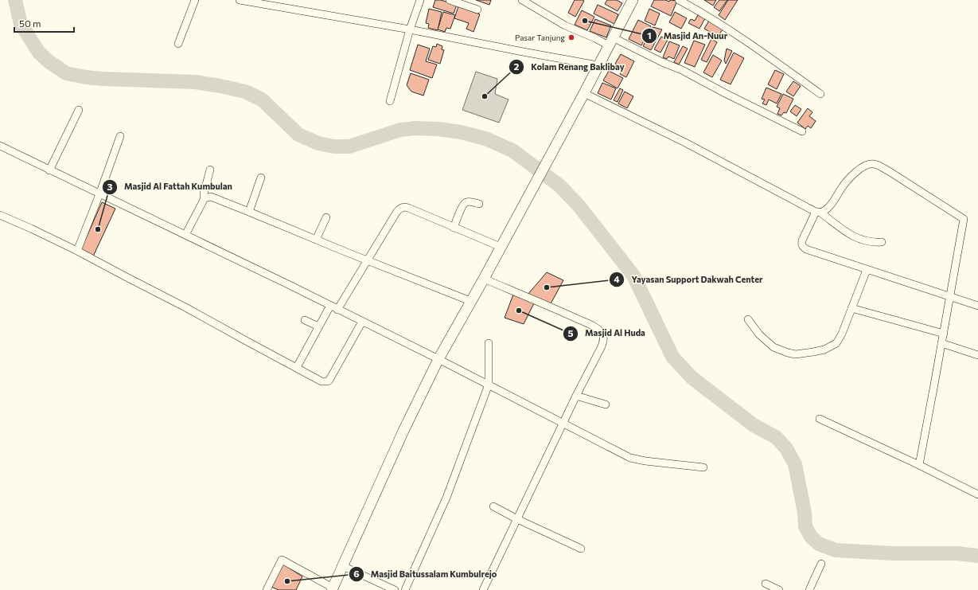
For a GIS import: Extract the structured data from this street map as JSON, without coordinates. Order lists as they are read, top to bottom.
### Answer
{
  "places": [
    "Masjid An-Nuur",
    "Pasar Tanjung",
    "Kolam Renang Baklibay",
    "Masjid Al Fattah Kumbulan",
    "Yayasan Support Dakwah Center",
    "Masjid Al Huda",
    "Masjid Baitussalam Kumbulrejo"
  ],
  "scale_bar": "50 m"
}
